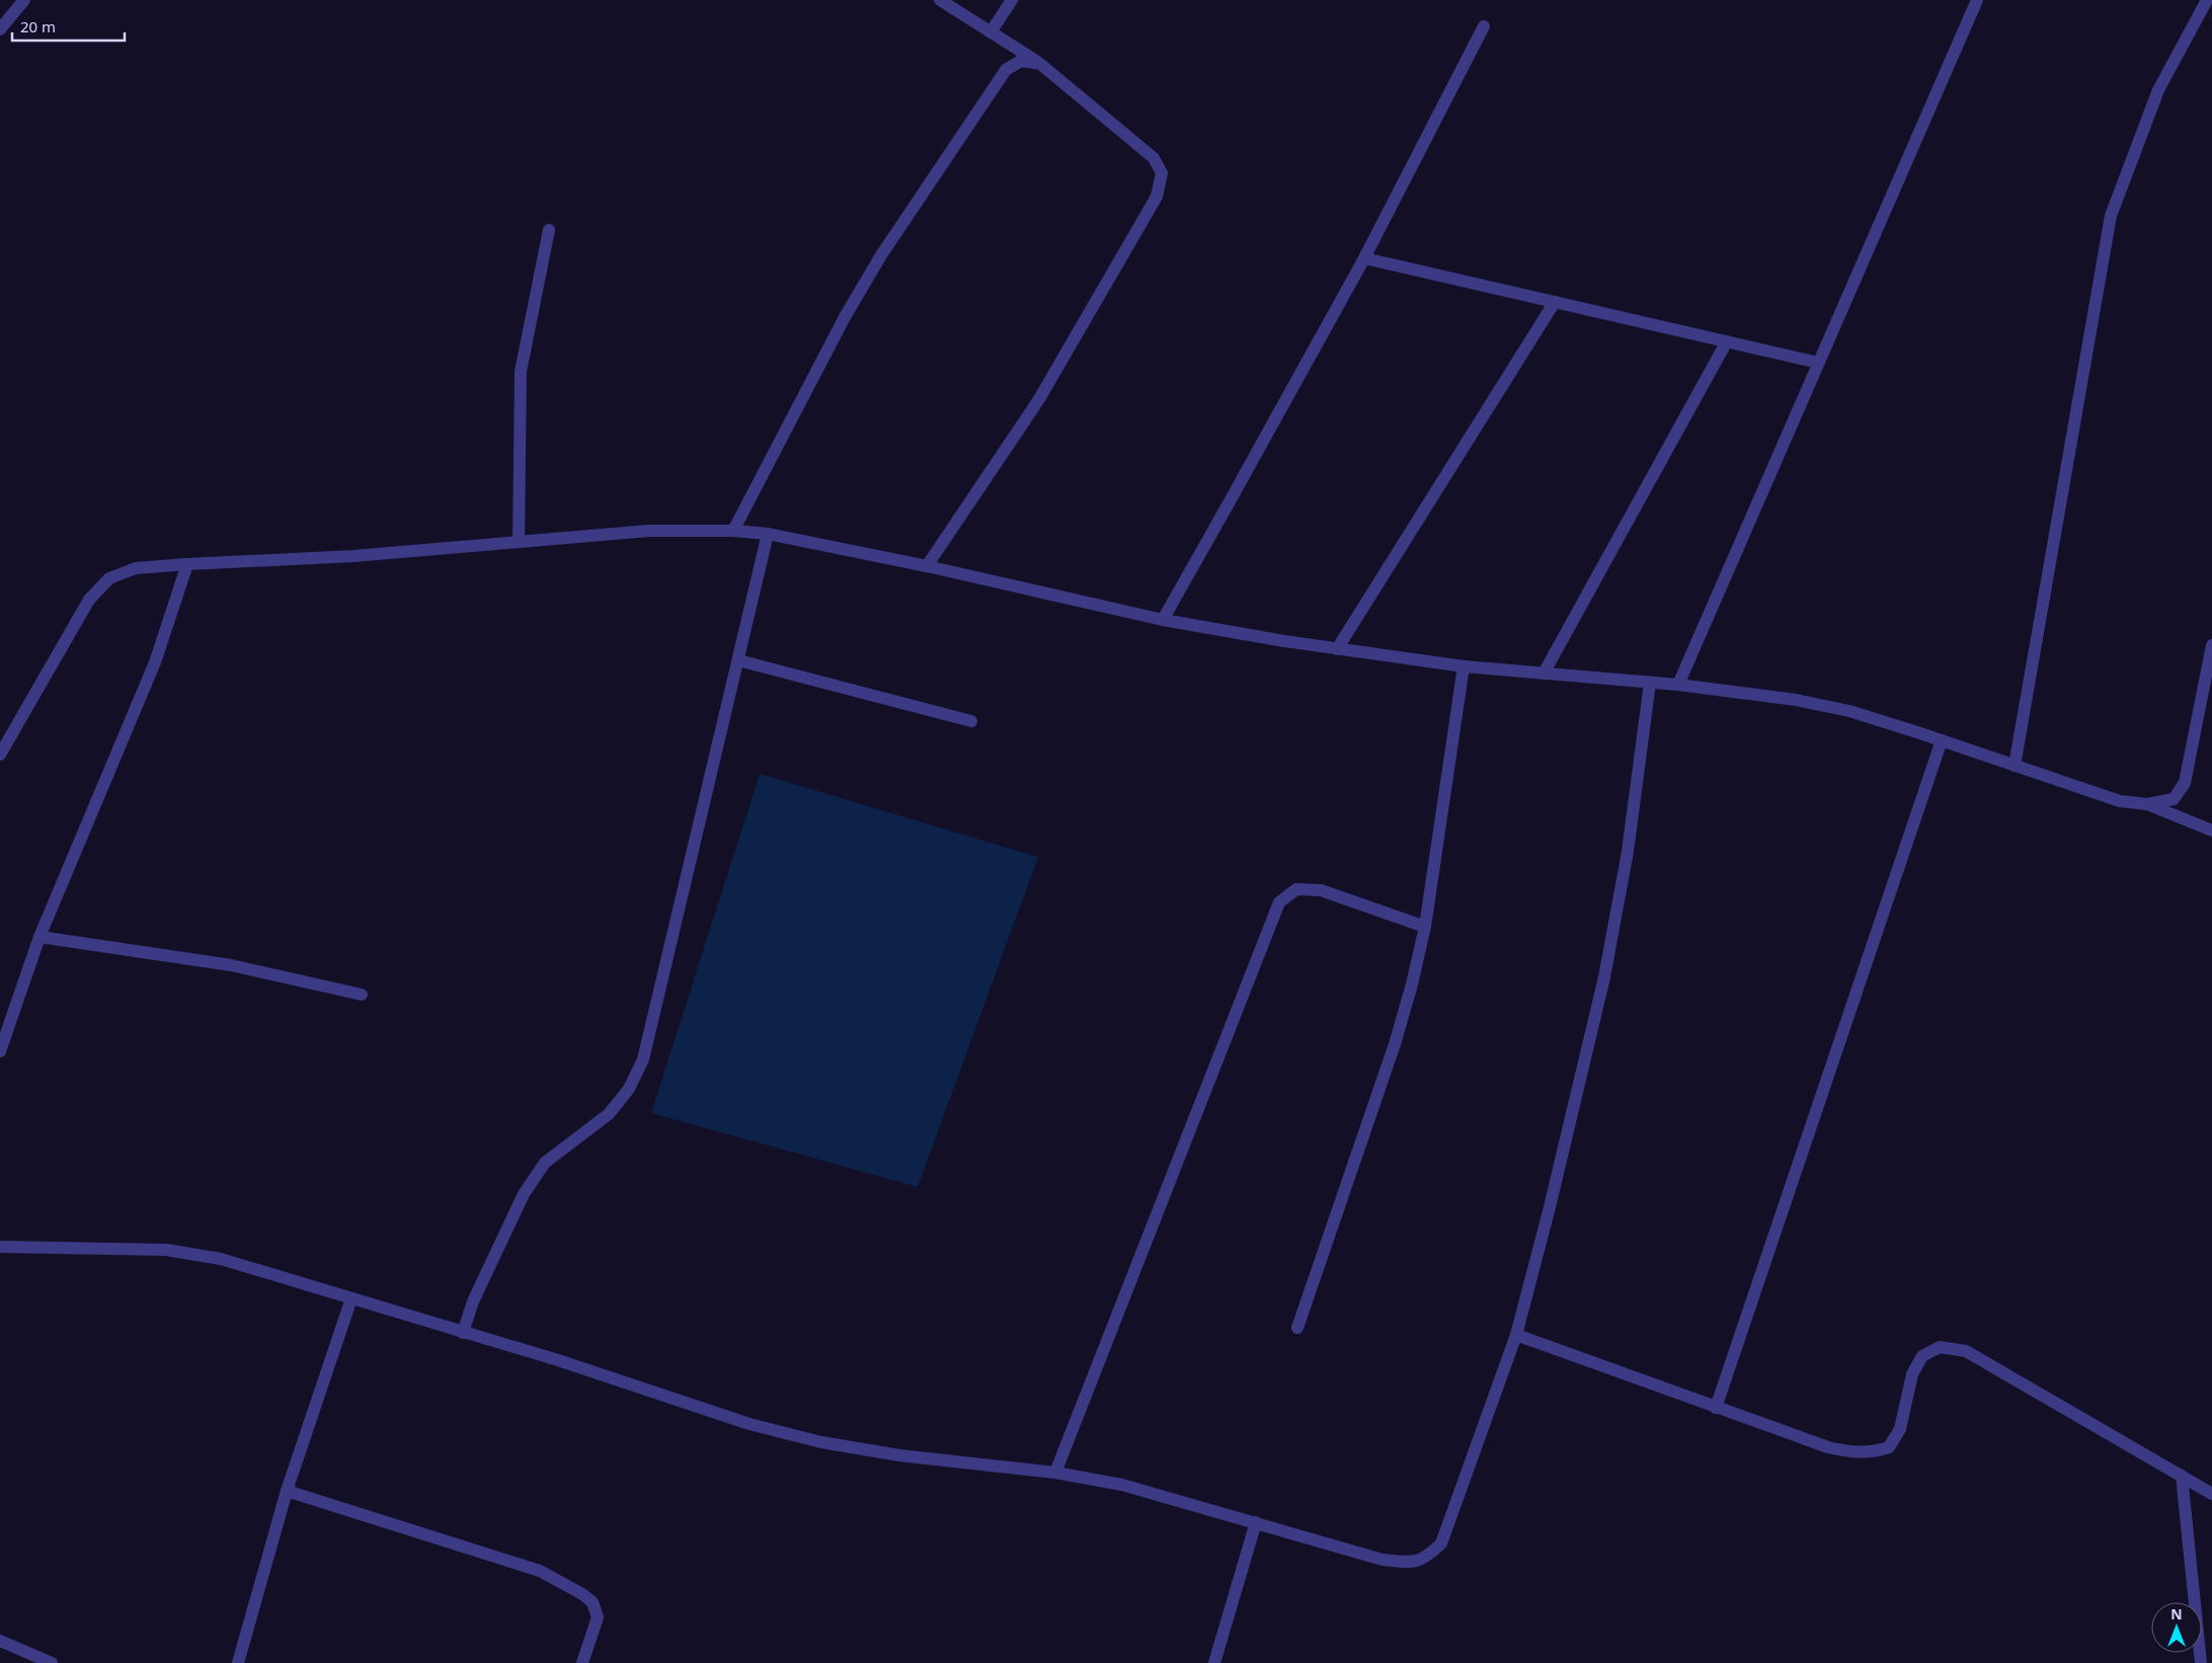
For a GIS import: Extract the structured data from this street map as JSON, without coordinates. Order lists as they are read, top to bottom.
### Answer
{
  "scale_bar": "20 m",
  "north": "top"
}
